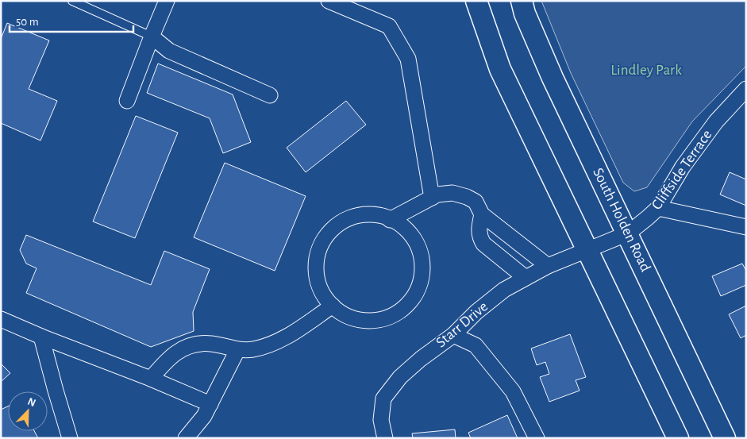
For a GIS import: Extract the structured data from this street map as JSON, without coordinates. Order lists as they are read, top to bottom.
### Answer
{
  "streets": {
    "main road": ["South Holden Road"],
    "street": ["Cliffside Terrace", "Starr Drive"]
  },
  "crossings": [
    ["Cliffside Terrace", "South Holden Road"],
    ["Cliffside Terrace", "Starr Drive"]
  ],
  "parks": ["Lindley Park"],
  "scale_bar": "50 m",
  "north": "top right"
}
